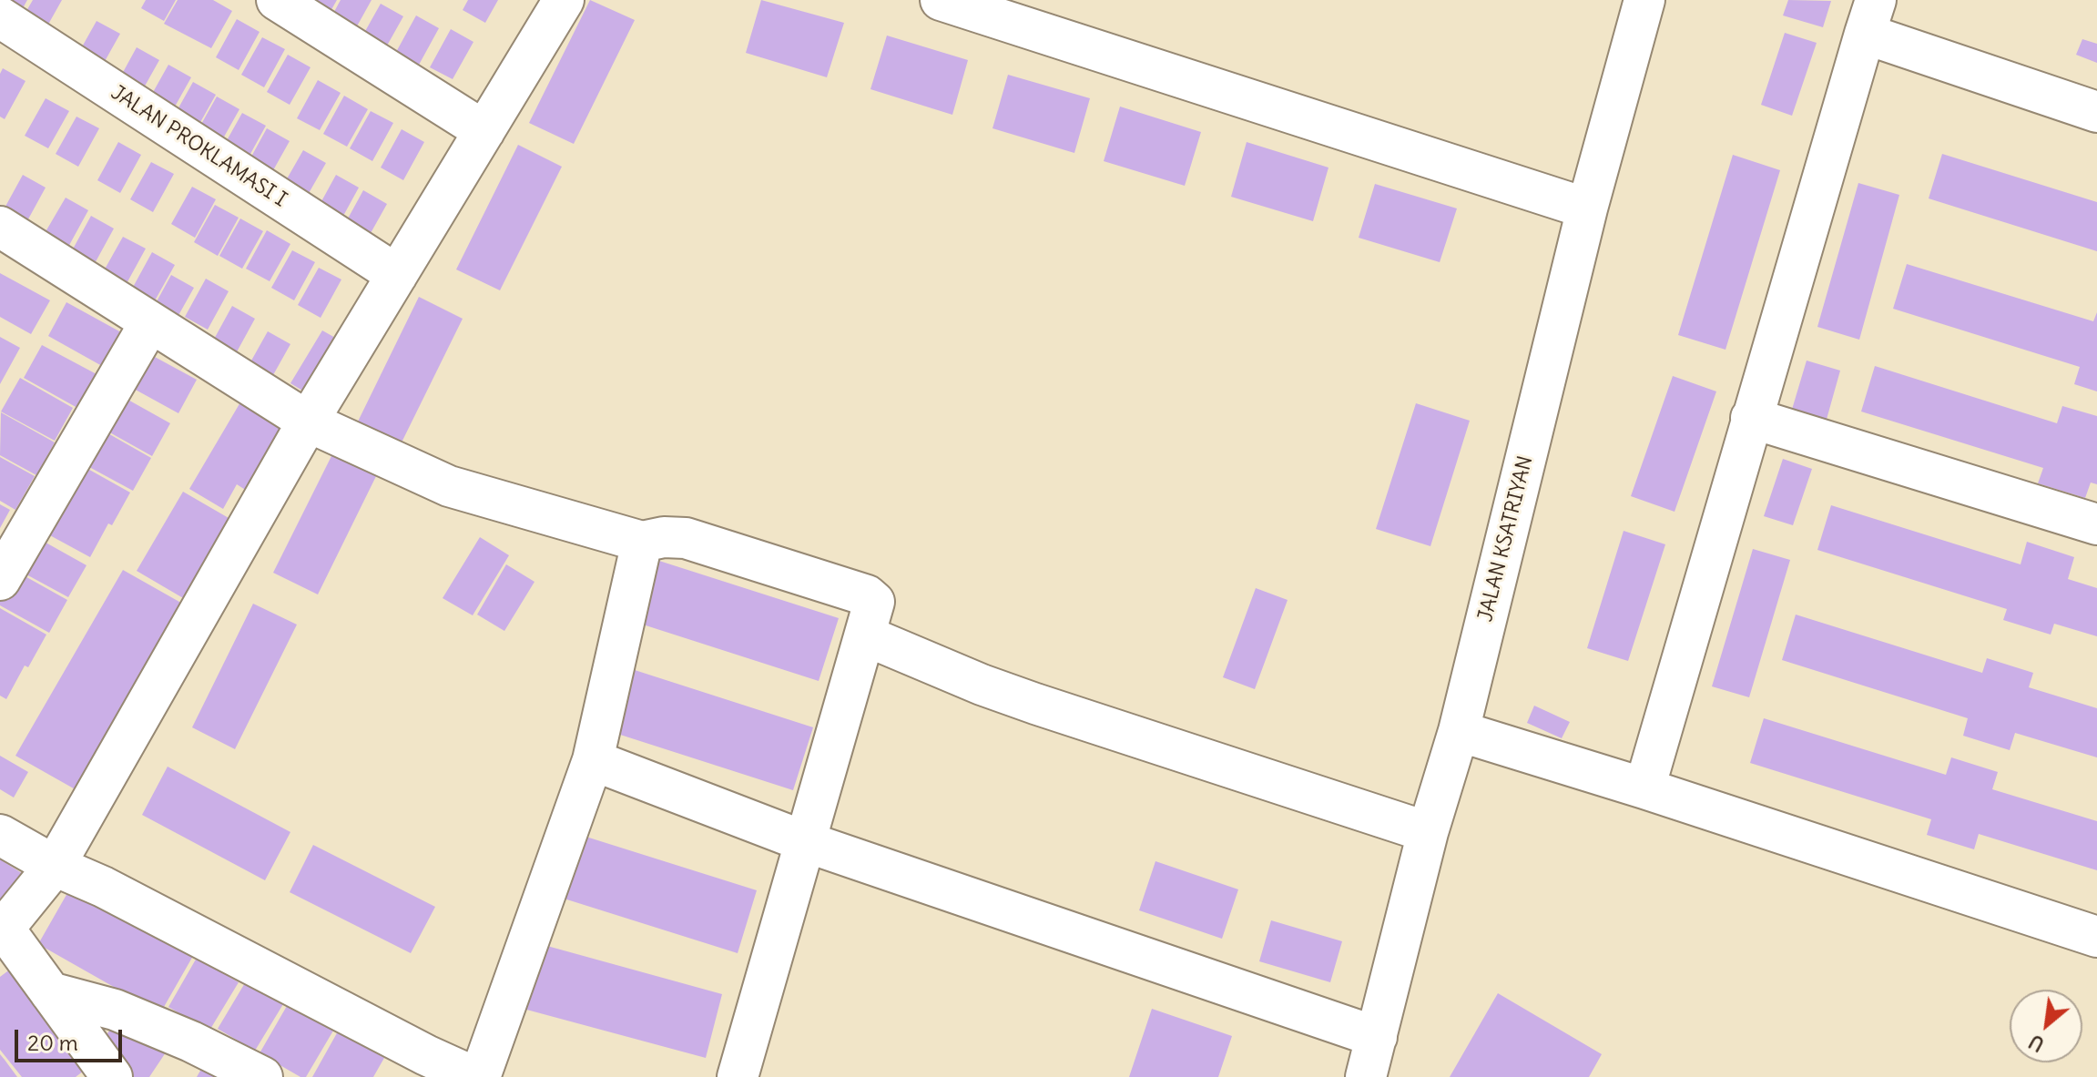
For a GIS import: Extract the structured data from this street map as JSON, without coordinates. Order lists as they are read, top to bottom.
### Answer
{
  "streets": {
    "street": ["JALAN PROKLAMASI I", "JALAN KSATRIYAN"]
  },
  "scale_bar": "20 m",
  "north": "bottom left"
}
